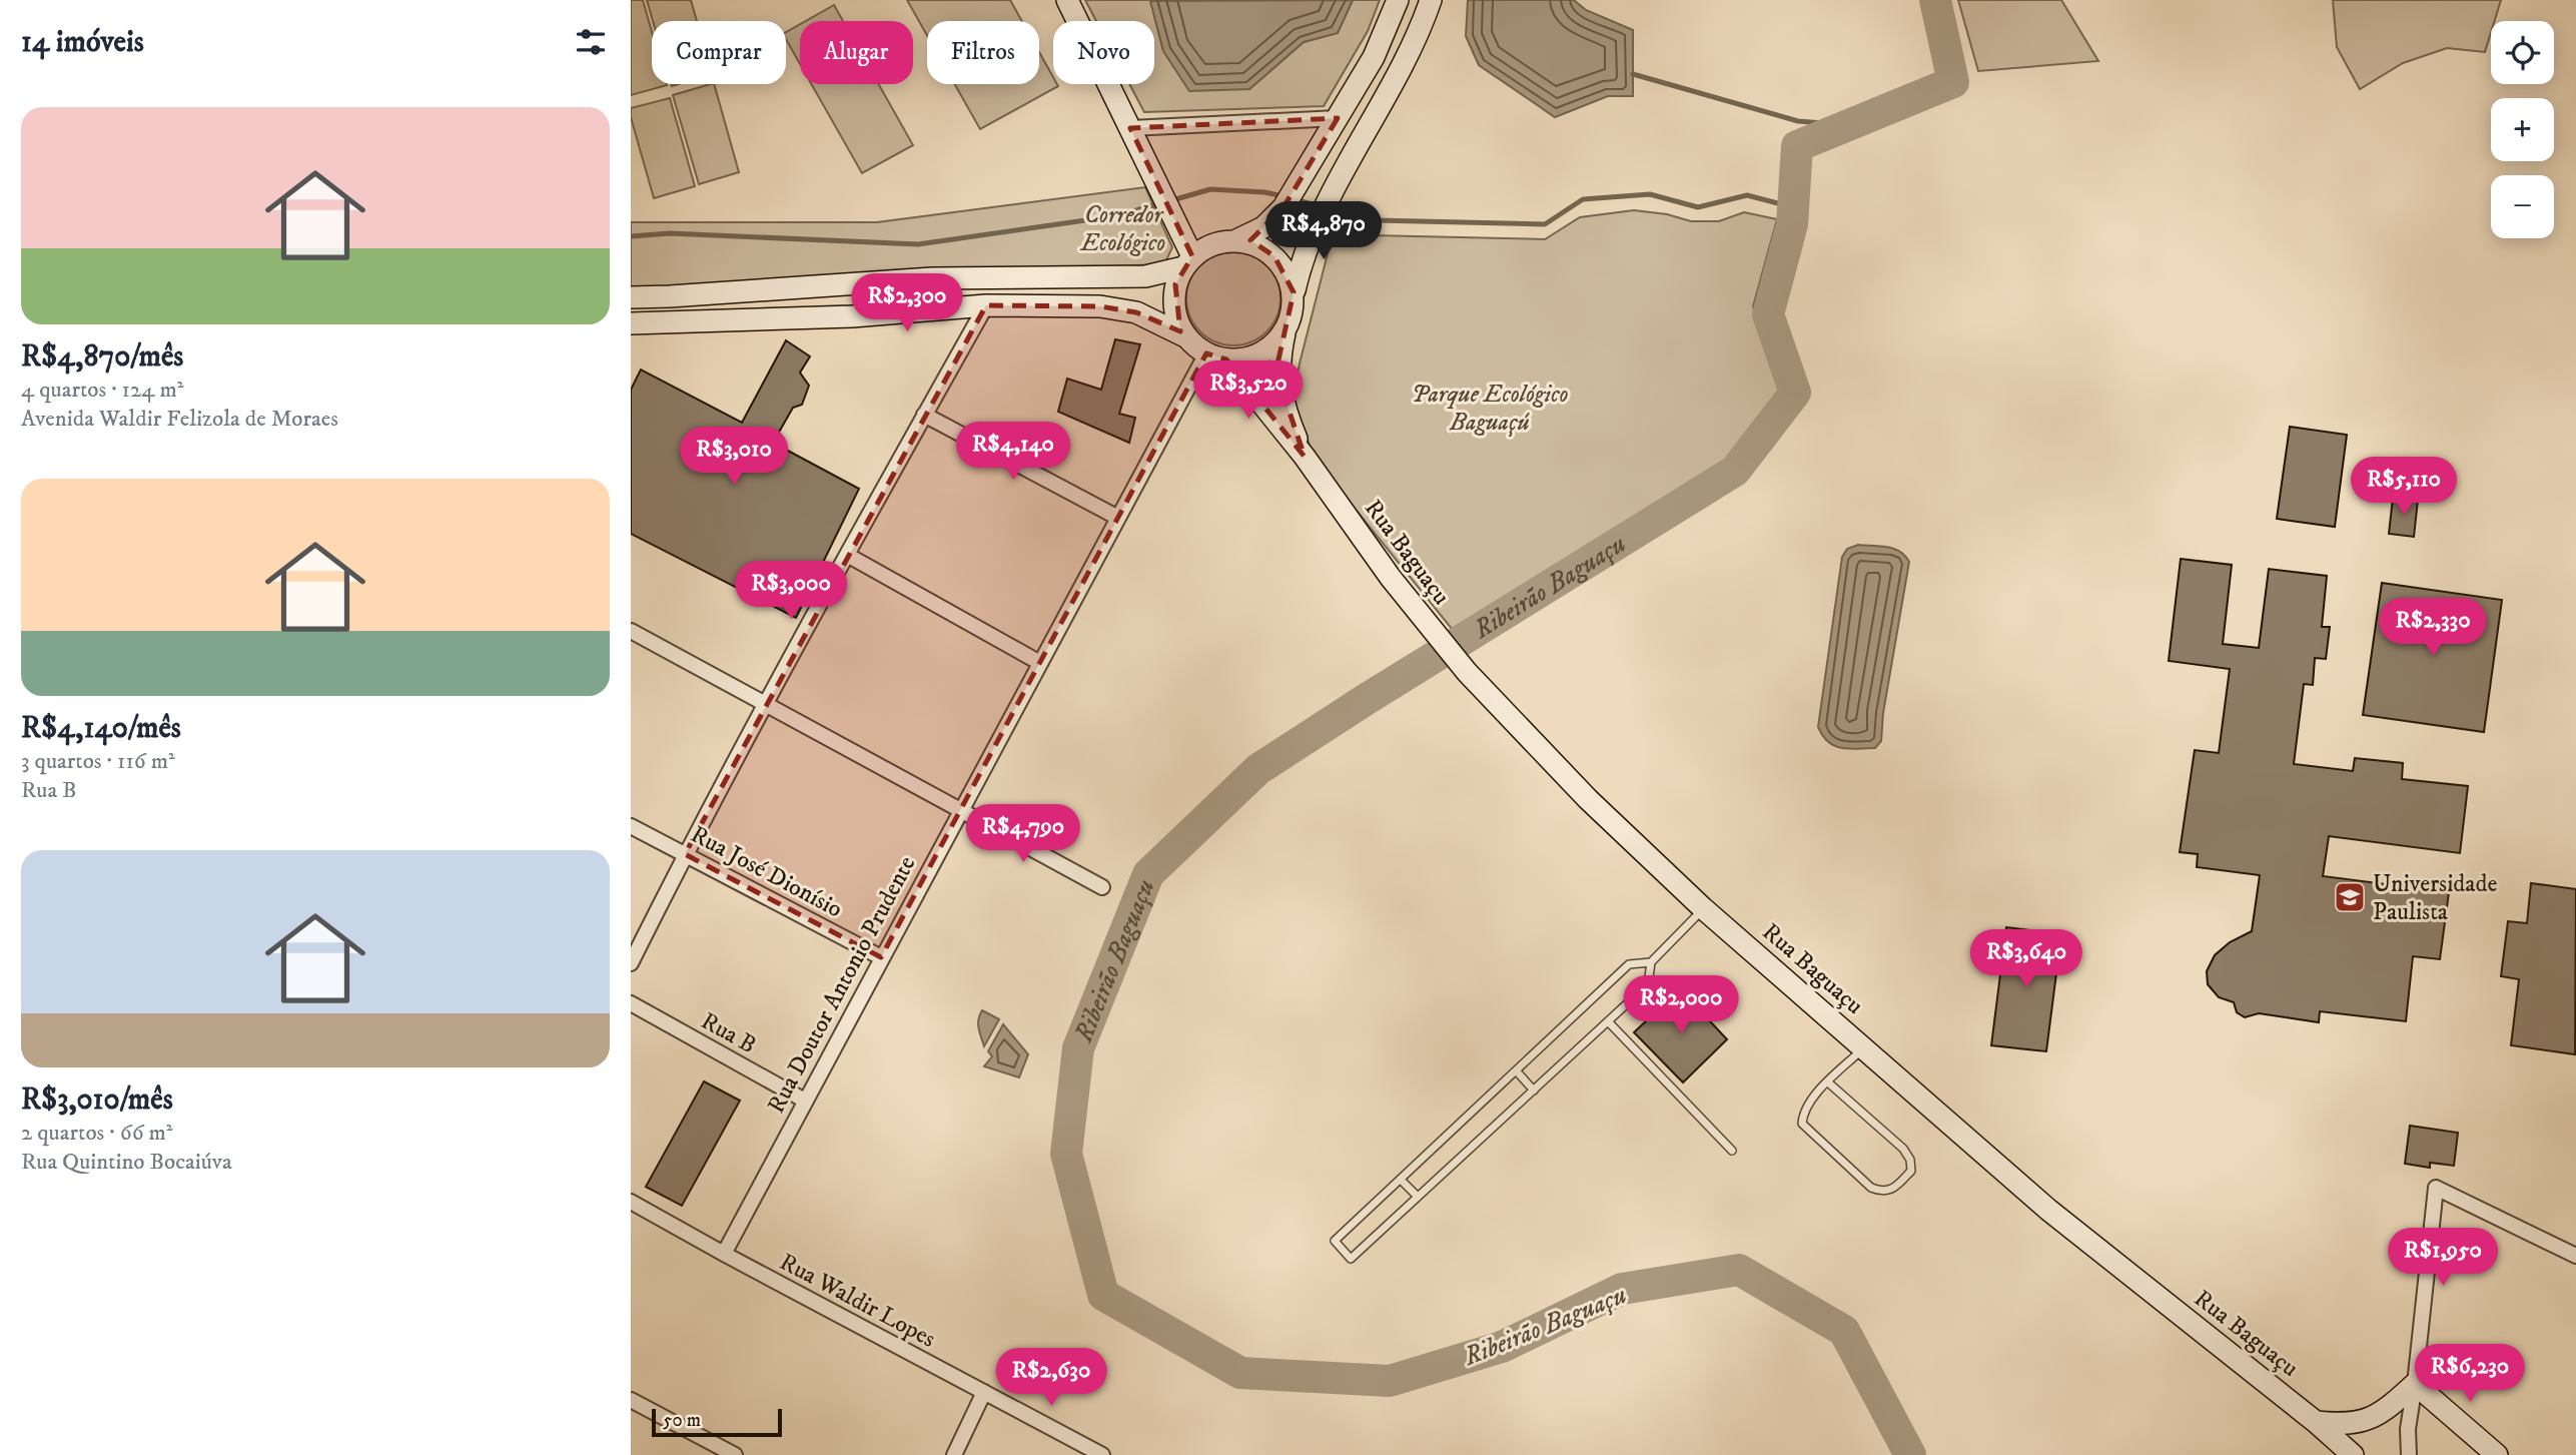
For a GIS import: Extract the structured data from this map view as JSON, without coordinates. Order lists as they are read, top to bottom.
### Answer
{
  "streets": {
    "main road": ["Rua Baguaçu"],
    "street": [
      "Rua José Dionísio",
      "Rua Doutor Antonio Prudente",
      "Rua B",
      "Rua Waldir Lopes"
    ]
  },
  "crossings": [
    ["Rua José Dionísio", "Rua Doutor Antonio Prudente"],
    ["Rua Doutor Antonio Prudente", "Rua B"],
    ["Rua Doutor Antonio Prudente", "Rua Waldir Lopes"]
  ],
  "water": ["Ribeirão Baguaçu"],
  "parks": ["Corredor Ecológico", "Parque Ecológico Baguaçú"],
  "places": {
    "school or university": ["Universidade Paulista"]
  },
  "scale_bar": "50 m",
  "page": {
    "heading": "14 imóveis",
    "map_buttons": ["+", "−"],
    "chip": [
      "Comprar",
      "Alugar",
      "Filtros",
      "Novo"
    ],
    "list": [
      {
        "name": "R$4,870/mês",
        "note": "4 quartos · 124 m² · Avenida Waldir Felizola de Moraes"
      },
      {
        "name": "R$4,140/mês",
        "note": "3 quartos · 116 m² · Rua B"
      },
      {
        "name": "R$3,010/mês",
        "note": "2 quartos · 66 m² · Rua Quintino Bocaiúva"
      }
    ],
    "price": [
      "R$4,870",
      "R$2,300",
      "R$3,520",
      "R$4,140",
      "R$3,010",
      "R$5,110",
      "R$3,000",
      "R$2,330",
      "R$4,790",
      "R$3,640",
      "R$2,000",
      "R$1,950",
      "R$6,230",
      "R$2,630"
    ],
    "scale": "50 m"
  }
}
